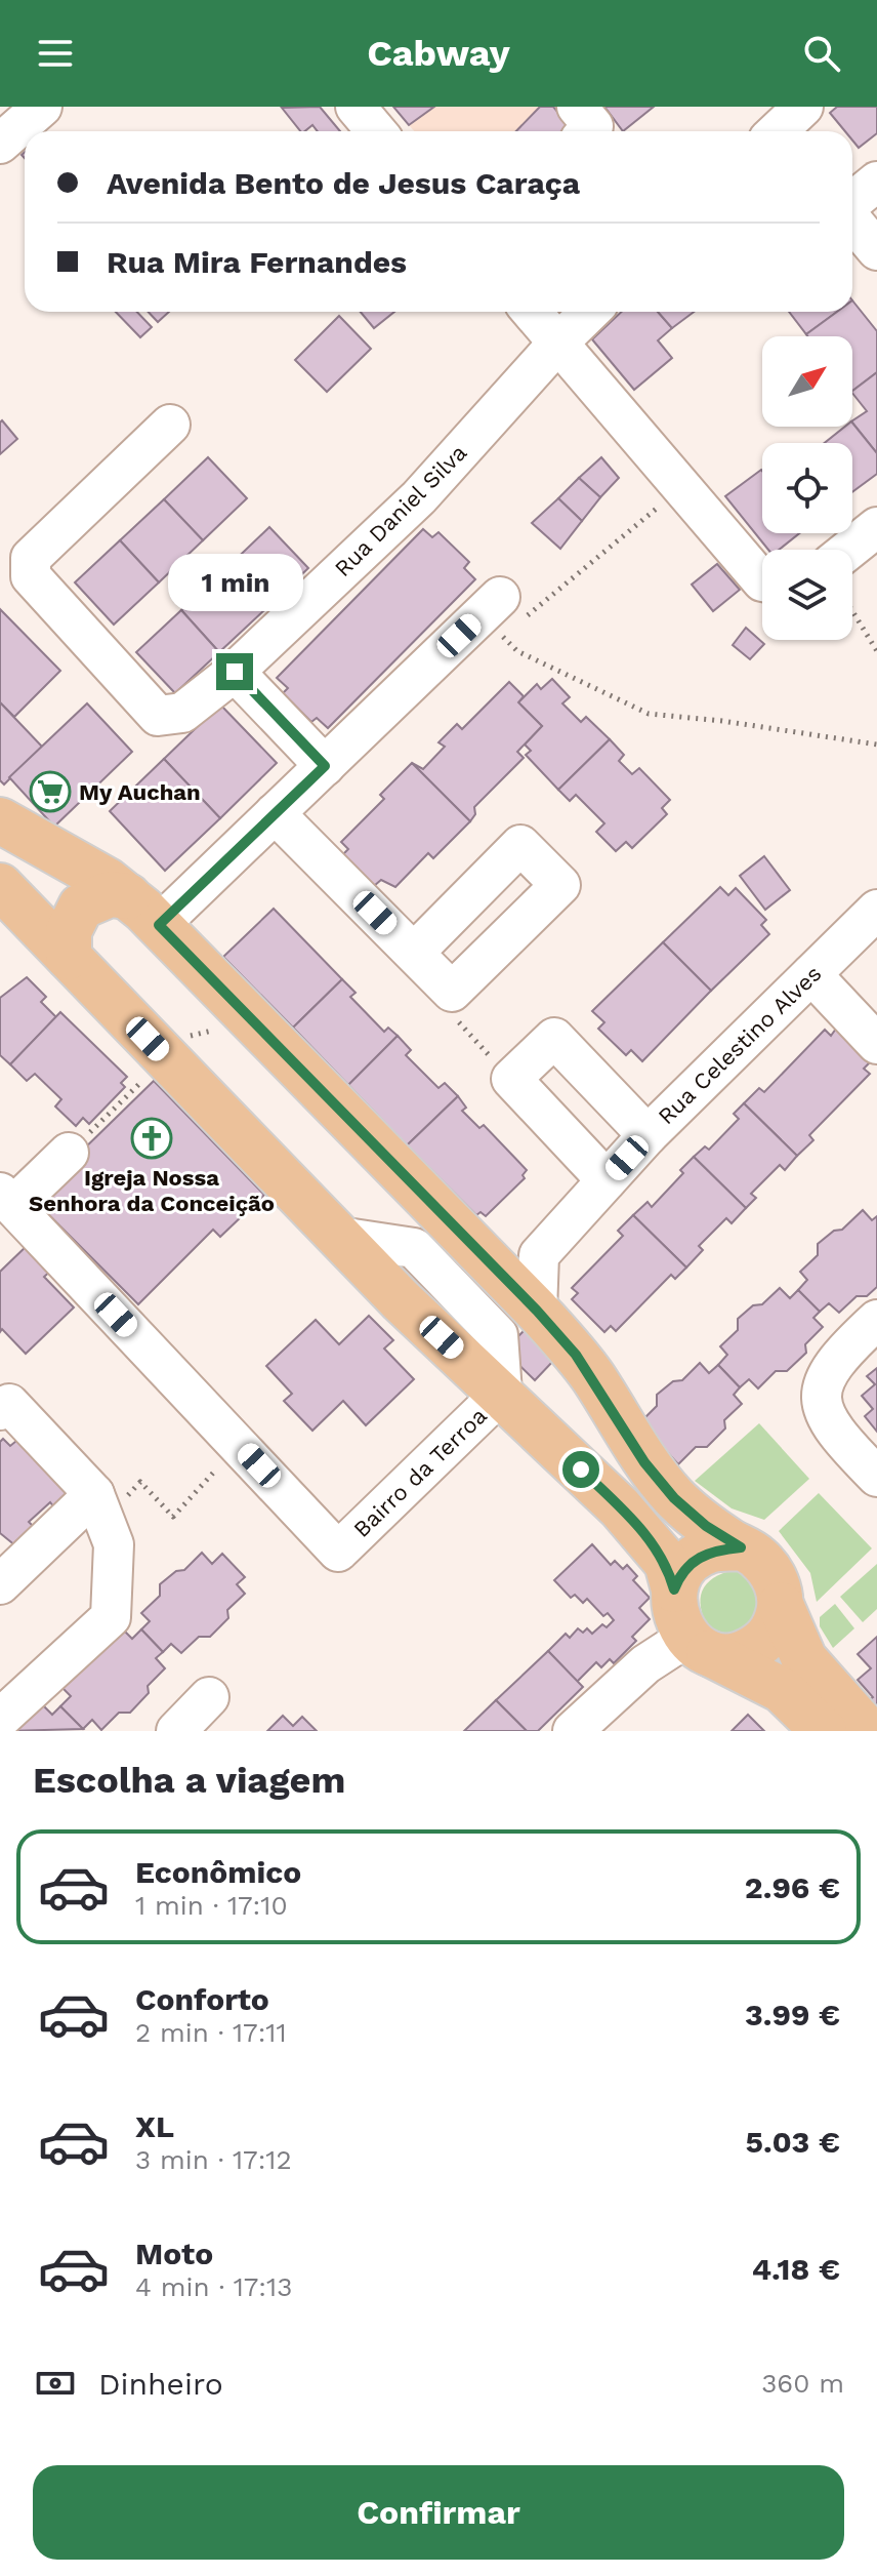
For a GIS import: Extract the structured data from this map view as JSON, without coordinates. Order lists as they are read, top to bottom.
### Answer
{
  "streets": {
    "street": ["Rua Daniel Silva", "Rua Celestino Alves", "Bairro da Terroa"]
  },
  "places": {
    "supermarket": ["My Auchan"],
    "church": ["Igreja Nossa Senhora da Conceição"]
  },
  "north": "top right",
  "page": {
    "header": "Cabway",
    "banner": ["Avenida Bento de Jesus Caraça", "Rua Mira Fernandes"],
    "bubble": "1 min",
    "heading": "Escolha a viagem",
    "list": [
      {
        "name": "Econômico",
        "note": "1 min · 17:10",
        "value": "2.96 €"
      },
      {
        "name": "Conforto",
        "note": "2 min · 17:11",
        "value": "3.99 €"
      },
      {
        "name": "XL",
        "note": "3 min · 17:12",
        "value": "5.03 €"
      },
      {
        "name": "Moto",
        "note": "4 min · 17:13",
        "value": "4.18 €"
      }
    ],
    "pay": ["Dinheiro", "360 m"],
    "buttons": "Confirmar"
  }
}
